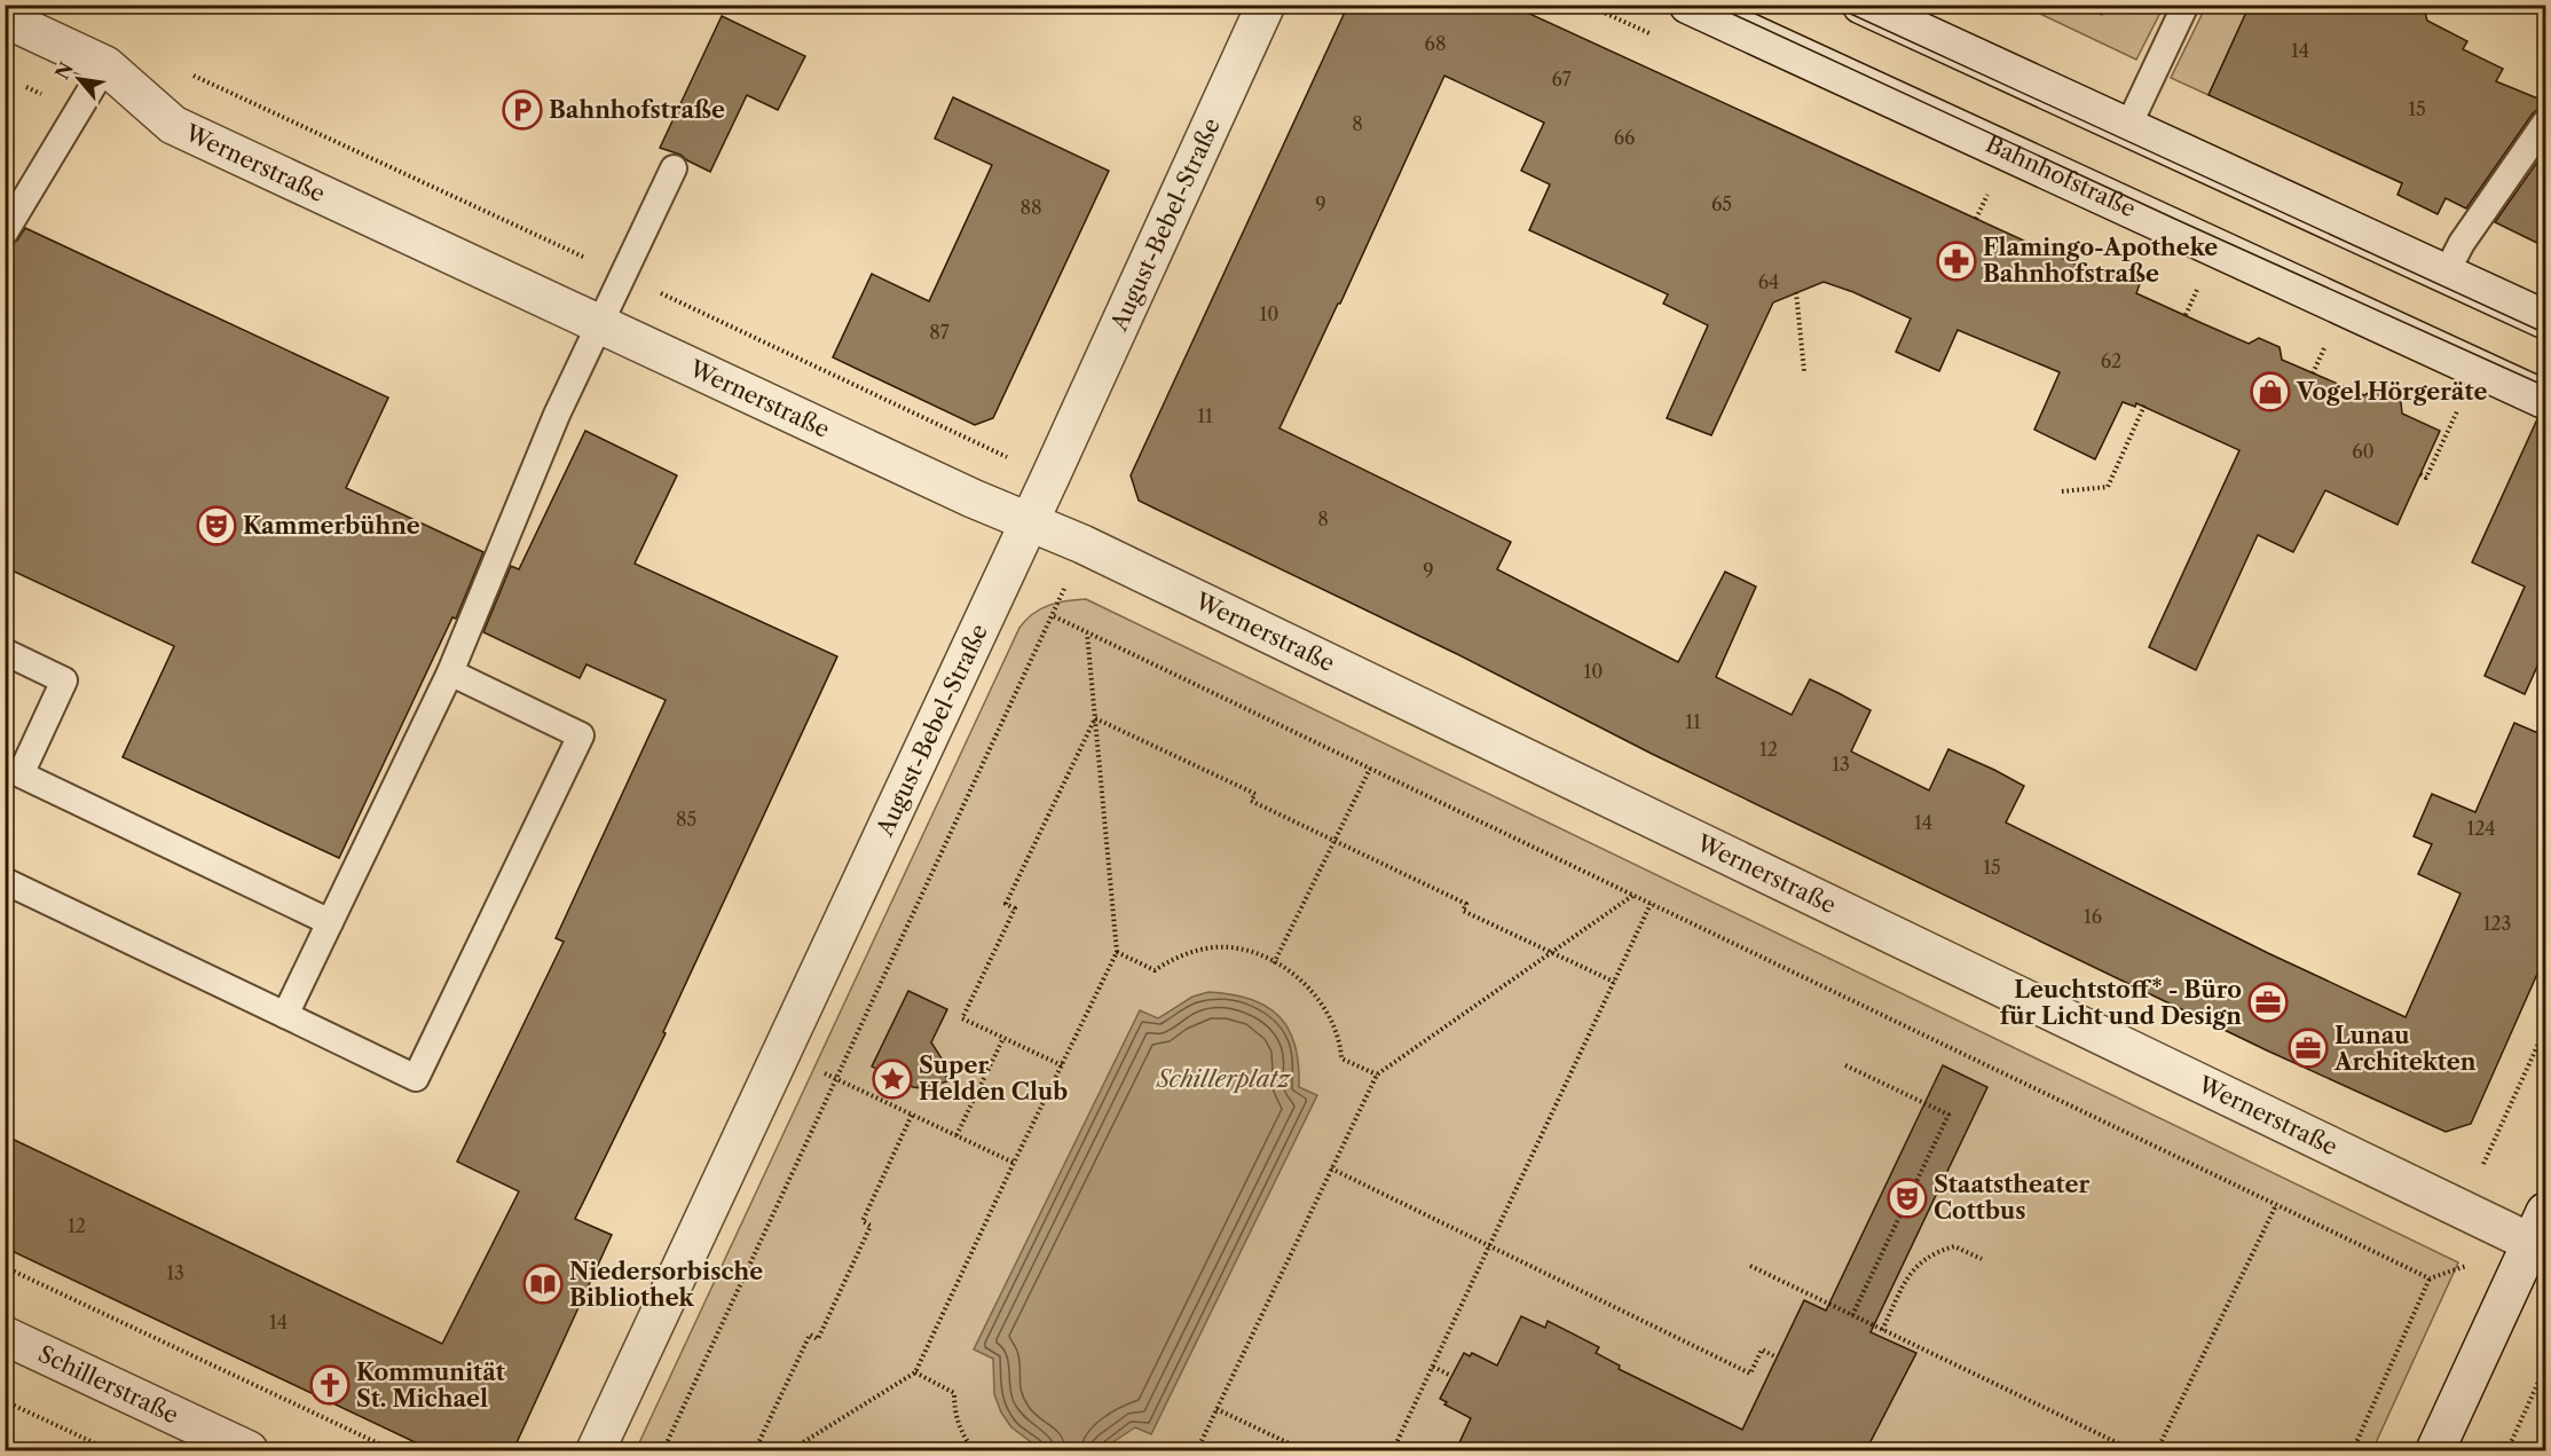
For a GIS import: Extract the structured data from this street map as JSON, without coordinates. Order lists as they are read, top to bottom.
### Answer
{
  "streets": {
    "street": [
      "Wernerstraße",
      "Bahnhofstraße",
      "August-Bebel-Straße",
      "Schillerstraße"
    ]
  },
  "crossings": [
    ["Wernerstraße", "August-Bebel-Straße"]
  ],
  "parks": ["Schillerplatz"],
  "places": {
    "parking": ["Bahnhofstraße"],
    "pharmacy": ["Flamingo-Apotheke Bahnhofstraße"],
    "shop": ["Vogel Hörgeräte"],
    "theatre": ["Kammerbühne", "Staatstheater Cottbus"],
    "office": ["Leuchtstoff* - Büro für Licht und Design", "Lunau Architekten"],
    "place": ["Super Helden Club"],
    "library": ["Niedersorbische Bibliothek"],
    "church": ["Kommunität St. Michael"]
  },
  "house_numbers": [
    "68",
    "14",
    "67",
    "15",
    "8",
    "66",
    "9",
    "65",
    "88",
    "64",
    "10",
    "87",
    "62",
    "11",
    "60",
    "8",
    "9",
    "10",
    "11",
    "12",
    "13",
    "85",
    "14",
    "124",
    "15",
    "16",
    "123",
    "12",
    "13",
    "14"
  ],
  "north": "top left"
}
